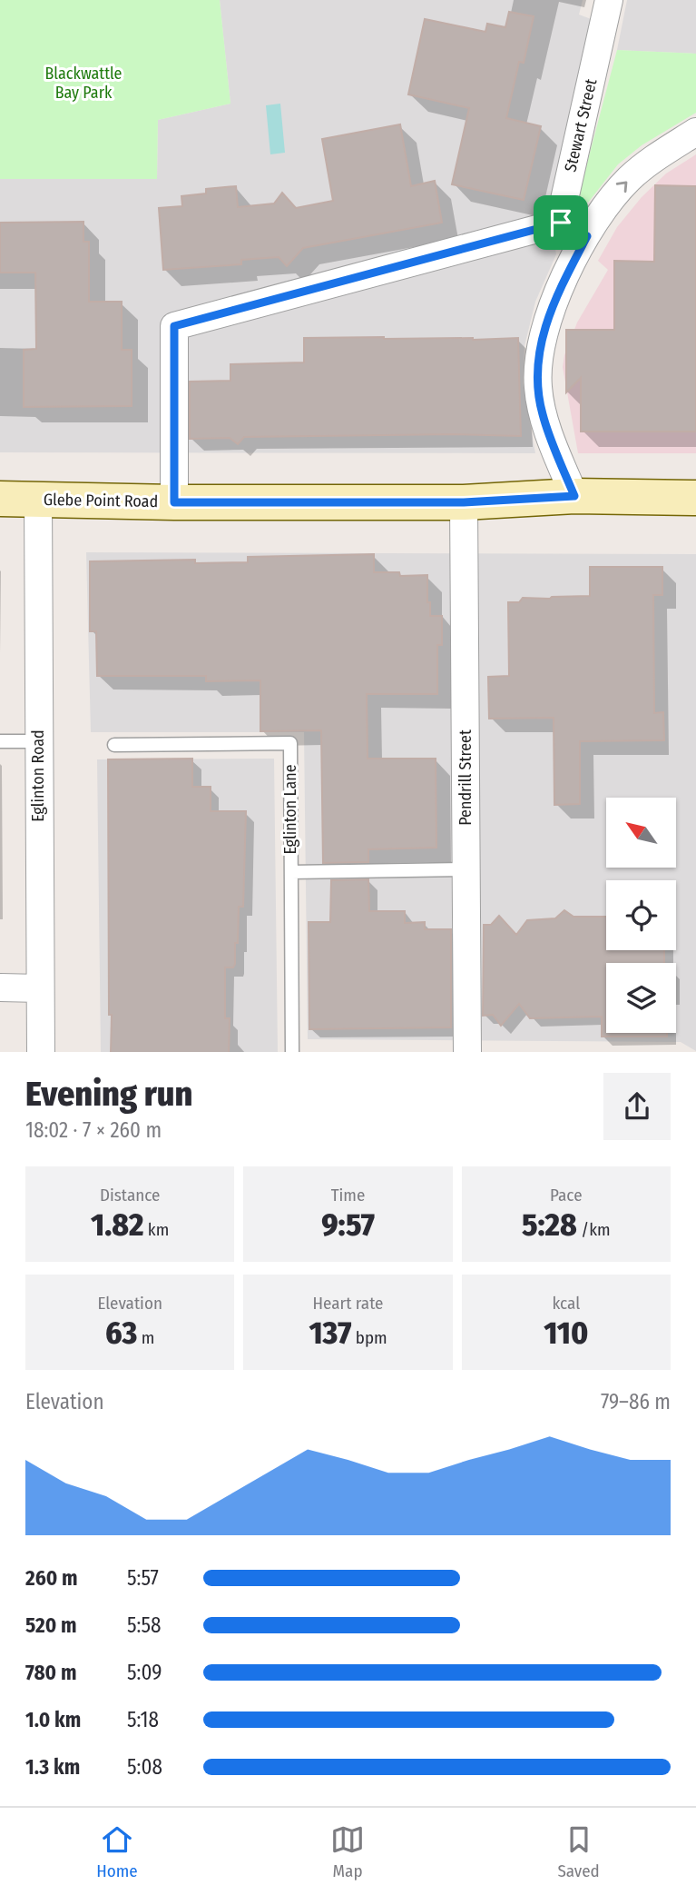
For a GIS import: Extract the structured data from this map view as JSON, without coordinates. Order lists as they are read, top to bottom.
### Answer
{
  "streets": {
    "street": [
      "Stewart Street",
      "Glebe Point Road",
      "Eglinton Road",
      "Pendrill Street"
    ],
    "lane": ["Eglinton Lane"]
  },
  "crossings": [
    ["Glebe Point Road", "Eglinton Road"],
    ["Glebe Point Road", "Pendrill Street"]
  ],
  "parks": ["Blackwattle Bay Park"],
  "north": "top left",
  "page": {
    "heading": ["Evening run", "18:02 · 7 × 260 m"],
    "stats": [
      ["Distance", "1.82 km"],
      ["Time", "9:57"],
      ["Pace", "5:28 /km"],
      ["Elevation", "63 m"],
      ["Heart rate", "137 bpm"],
      ["kcal", "110"]
    ],
    "chart": ["Elevation", "79–86 m"],
    "list": [
      {
        "name": "260 m",
        "note": "5:57"
      },
      {
        "name": "520 m",
        "note": "5:58"
      },
      {
        "name": "780 m",
        "note": "5:09"
      },
      {
        "name": "1.0 km",
        "note": "5:18"
      },
      {
        "name": "1.3 km",
        "note": "5:08"
      }
    ],
    "tabs": ["Home", "Map", "Saved"]
  }
}
